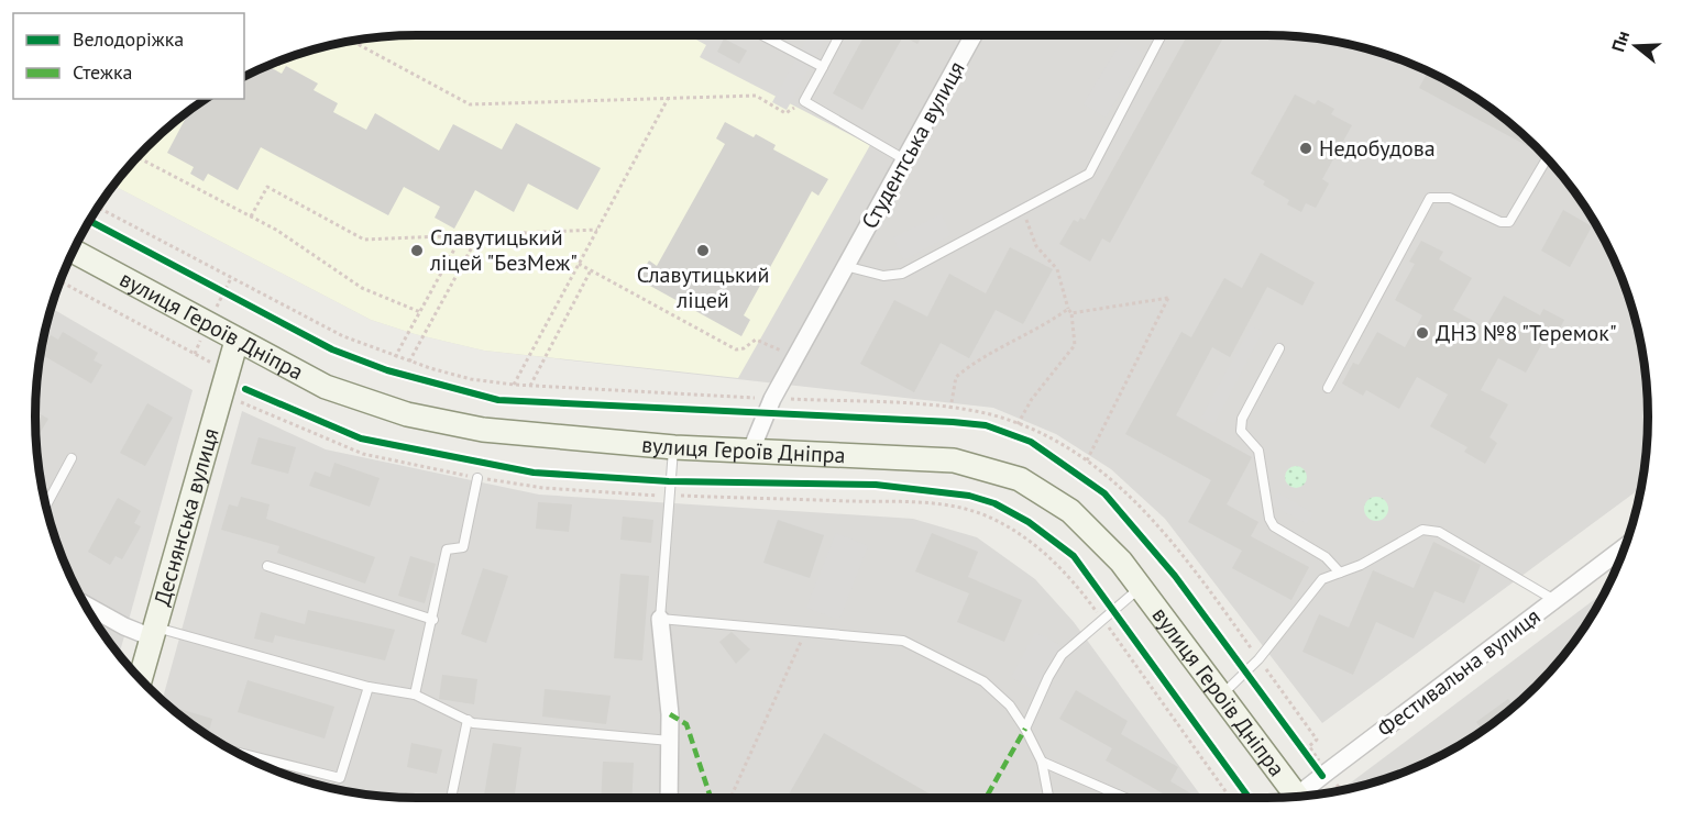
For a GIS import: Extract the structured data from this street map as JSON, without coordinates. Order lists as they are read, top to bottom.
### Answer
{
  "streets": {
    "street": [
      "Студентська вулиця",
      "вулиця Героїв Дніпра",
      "Деснянська вулиця",
      "Фестивальна вулиця"
    ]
  },
  "crossings": [
    ["Студентська вулиця", "вулиця Героїв Дніпра"],
    ["вулиця Героїв Дніпра", "Деснянська вулиця"]
  ],
  "places": [
    "Недобудова",
    "Славутицький ліцей \"БезМеж\"",
    "Славутицький ліцей",
    "ДНЗ №8 \"Теремок\""
  ],
  "legend": ["Велодоріжка", "Стежка"],
  "north": "left"
}
